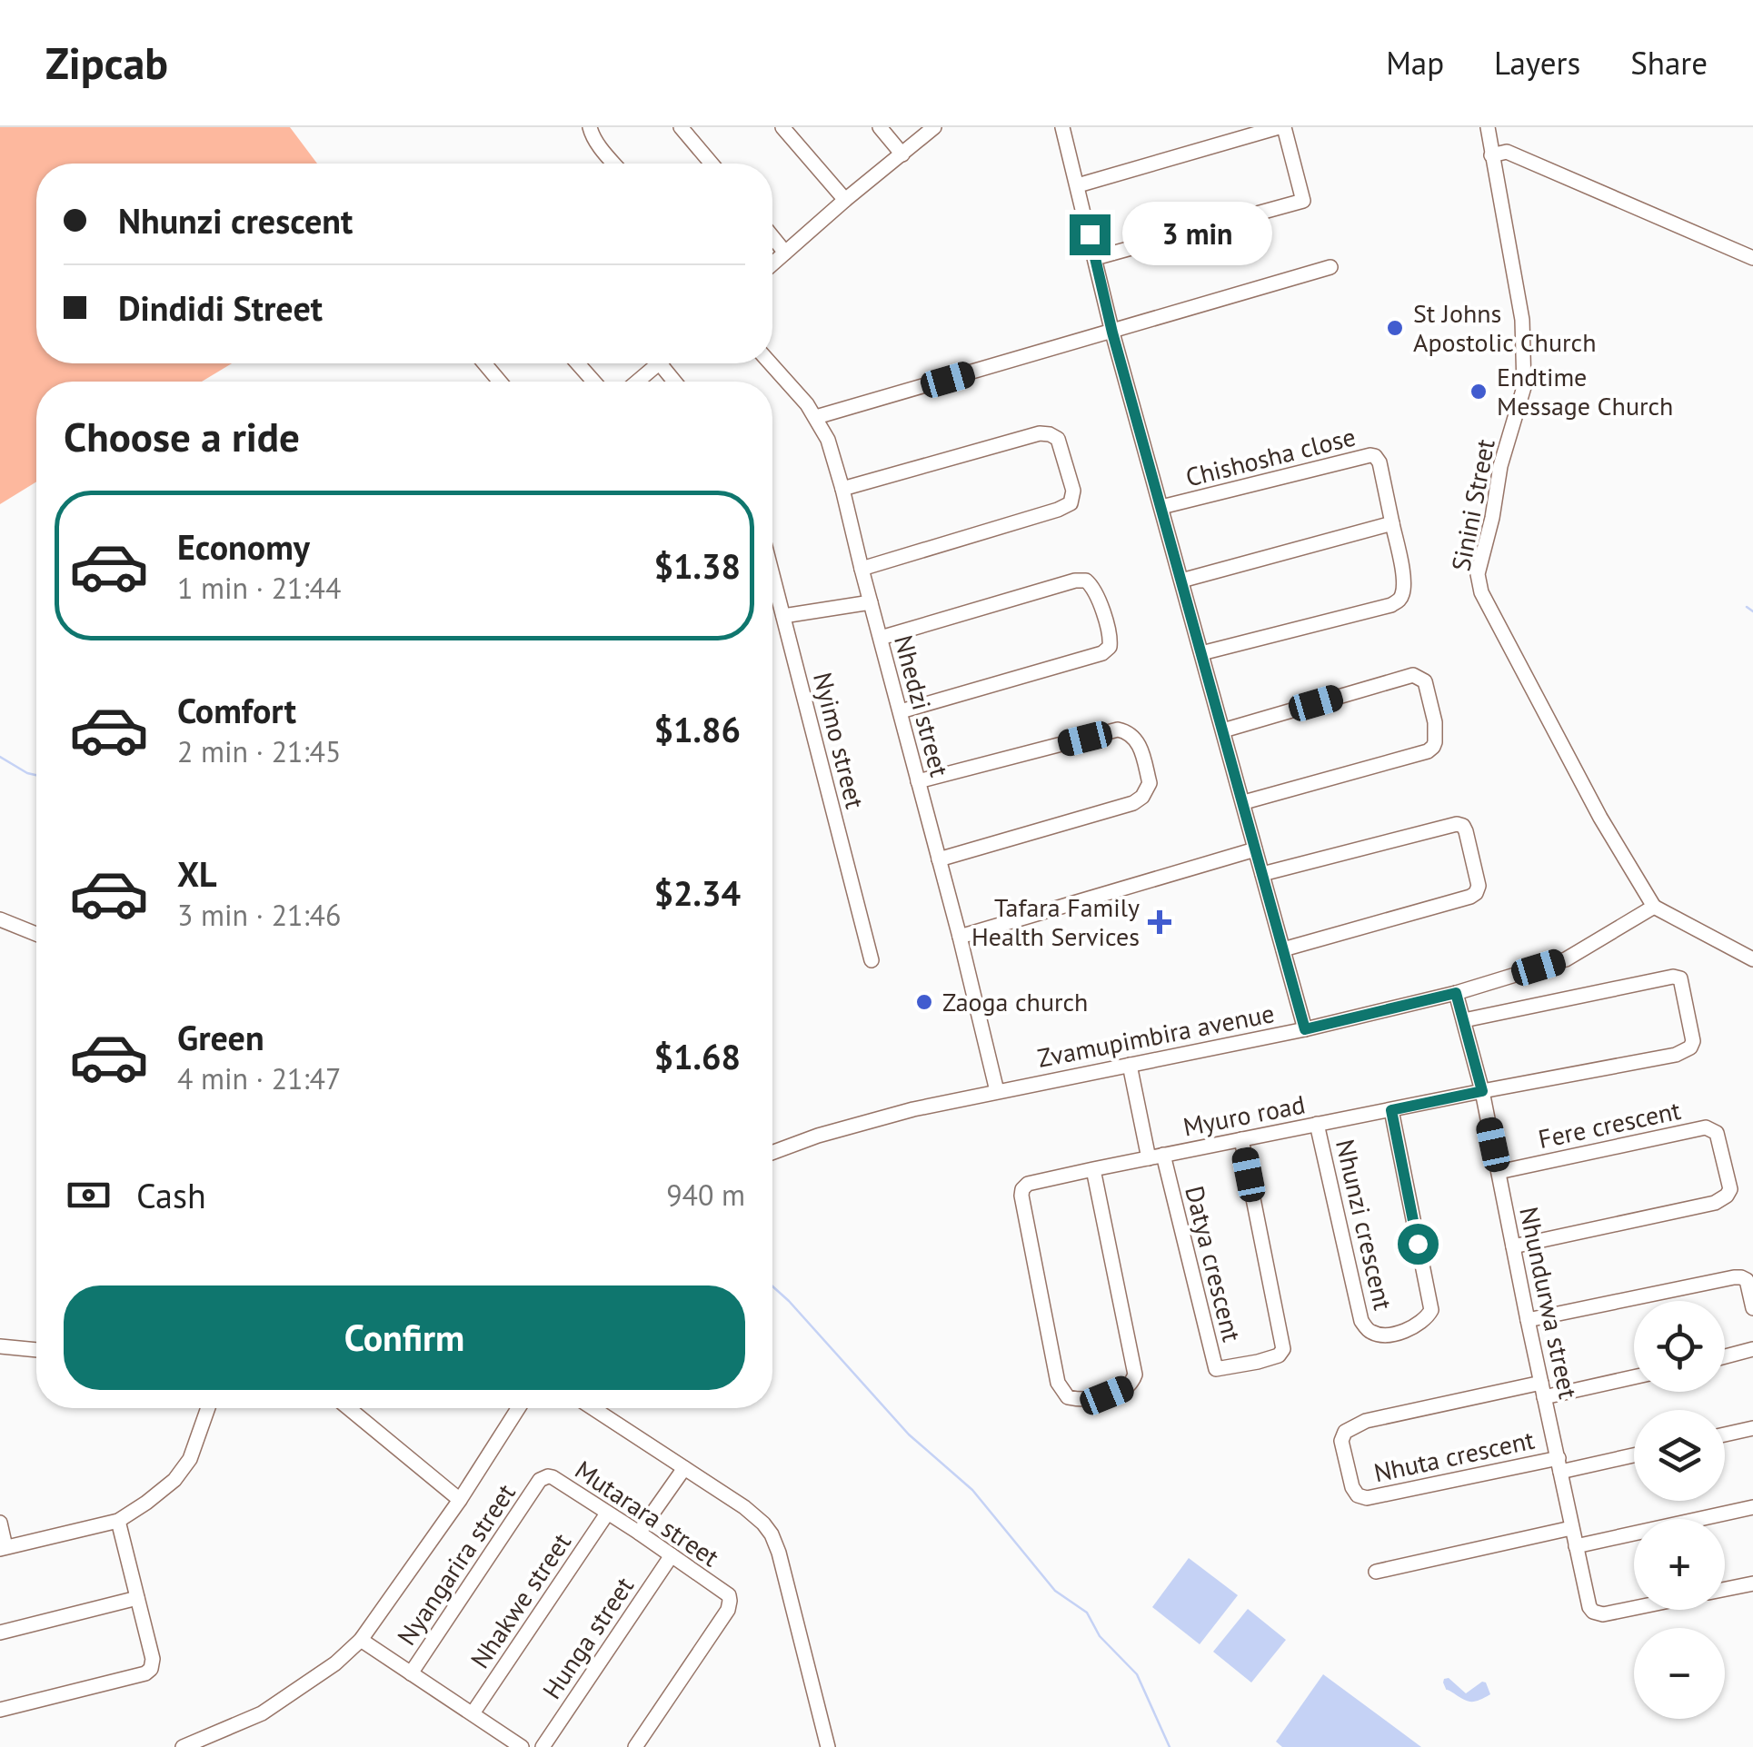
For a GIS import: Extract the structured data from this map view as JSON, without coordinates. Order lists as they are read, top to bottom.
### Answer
{
  "streets": {
    "street": [
      "Chishosha close",
      "Sinini Street",
      "Nhedzi street",
      "Nyimo street",
      "Zvamupimbira avenue",
      "Myuro road",
      "Fere crescent",
      "Nhunzi crescent",
      "Datya crescent",
      "Nhundurwa street",
      "Nhuta crescent",
      "Mutarara street",
      "Nyangarira street",
      "Nhakwe street",
      "Hunga street"
    ]
  },
  "crossings": [
    ["Sinini Street", "Zvamupimbira avenue"],
    ["Nhedzi street", "Zvamupimbira avenue"],
    ["Zvamupimbira avenue", "Nhundurwa street"],
    ["Myuro road", "Nhunzi crescent"],
    ["Myuro road", "Datya crescent"],
    ["Myuro road", "Nhundurwa street"],
    ["Fere crescent", "Nhundurwa street"],
    ["Nhundurwa street", "Nhuta crescent"],
    ["Mutarara street", "Nyangarira street"],
    ["Mutarara street", "Nhakwe street"],
    ["Mutarara street", "Hunga street"]
  ],
  "places": {
    "other": ["St Johns Apostolic Church", "Endtime Message Church", "Zaoga church"],
    "health": ["Tafara Family Health Services"]
  },
  "page": {
    "header": "Zipcab",
    "nav": ["Map", "Layers", "Share"],
    "banner": ["Nhunzi crescent", "Dindidi Street"],
    "bubble": "3 min",
    "heading": "Choose a ride",
    "list": [
      {
        "name": "Economy",
        "note": "1 min · 21:44",
        "value": "$1.38"
      },
      {
        "name": "Comfort",
        "note": "2 min · 21:45",
        "value": "$1.86"
      },
      {
        "name": "XL",
        "note": "3 min · 21:46",
        "value": "$2.34"
      },
      {
        "name": "Green",
        "note": "4 min · 21:47",
        "value": "$1.68"
      }
    ],
    "pay": ["Cash", "940 m"],
    "buttons": "Confirm",
    "map_buttons": ["+", "−"]
  }
}
